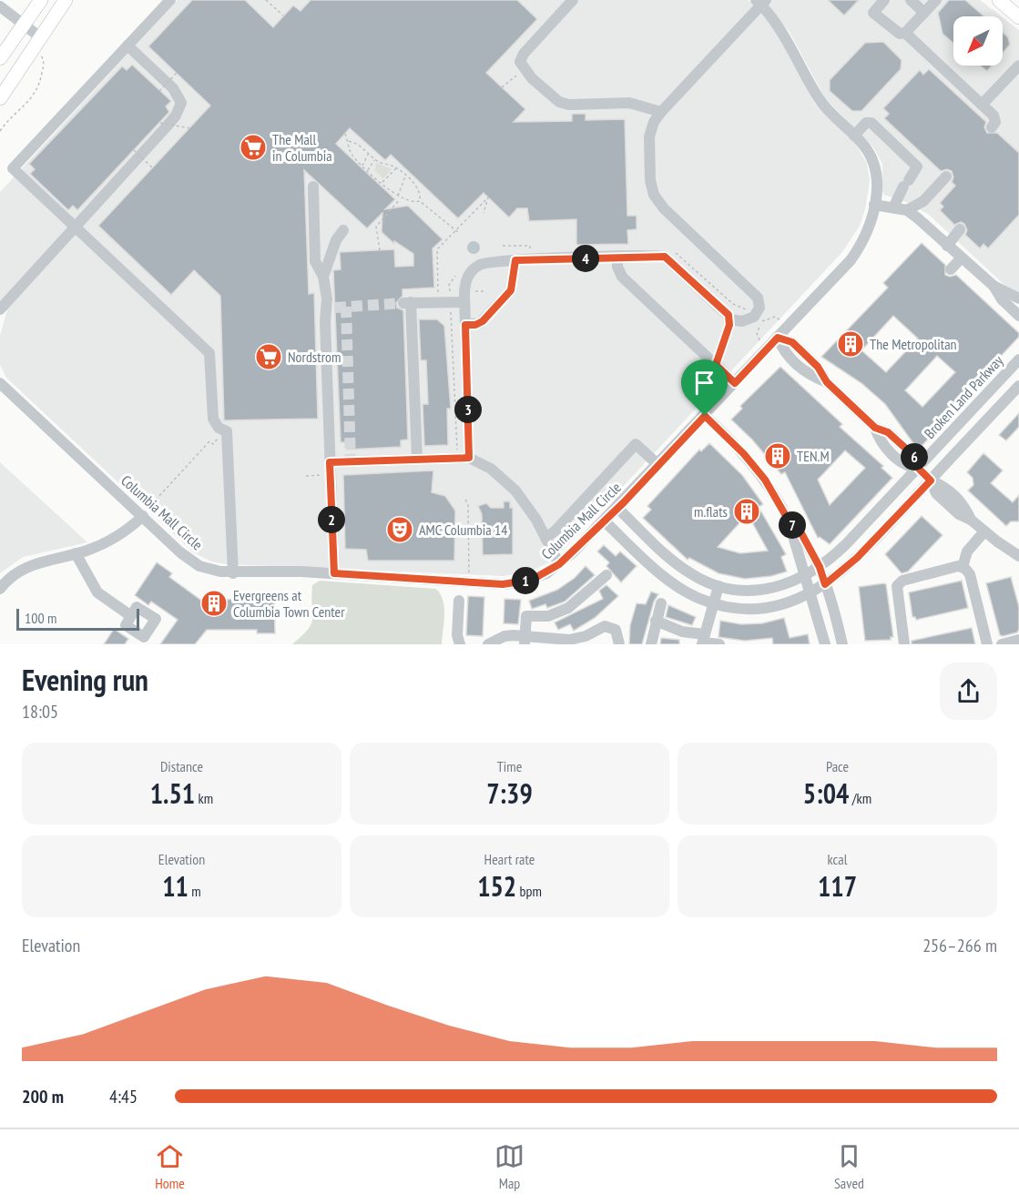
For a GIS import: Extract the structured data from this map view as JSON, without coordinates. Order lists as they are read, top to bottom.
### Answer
{
  "streets": {
    "street": ["Broken Land Parkway", "Columbia Mall Circle"]
  },
  "crossings": [
    ["Broken Land Parkway", "Columbia Mall Circle"]
  ],
  "places": {
    "supermarket": ["The Mall in Columbia", "Nordstrom"],
    "building": [
      "The Metropolitan",
      "TEN.M",
      "m.flats",
      "Evergreens at Columbia Town Center"
    ],
    "theatre": ["AMC Columbia 14"]
  },
  "scale_bar": "100 m",
  "north": "bottom left",
  "page": {
    "pins": [
      "4",
      "3",
      "6",
      "2",
      "7",
      "1"
    ],
    "scale": "100 m",
    "heading": ["Evening run", "18:05"],
    "stats": [
      ["Distance", "1.51 km"],
      ["Time", "7:39"],
      ["Pace", "5:04 /km"],
      ["Elevation", "11 m"],
      ["Heart rate", "152 bpm"],
      ["kcal", "117"]
    ],
    "chart": ["Elevation", "256–266 m"],
    "list": [
      {
        "name": "200 m",
        "note": "4:45"
      }
    ],
    "tabs": ["Home", "Map", "Saved"]
  }
}
